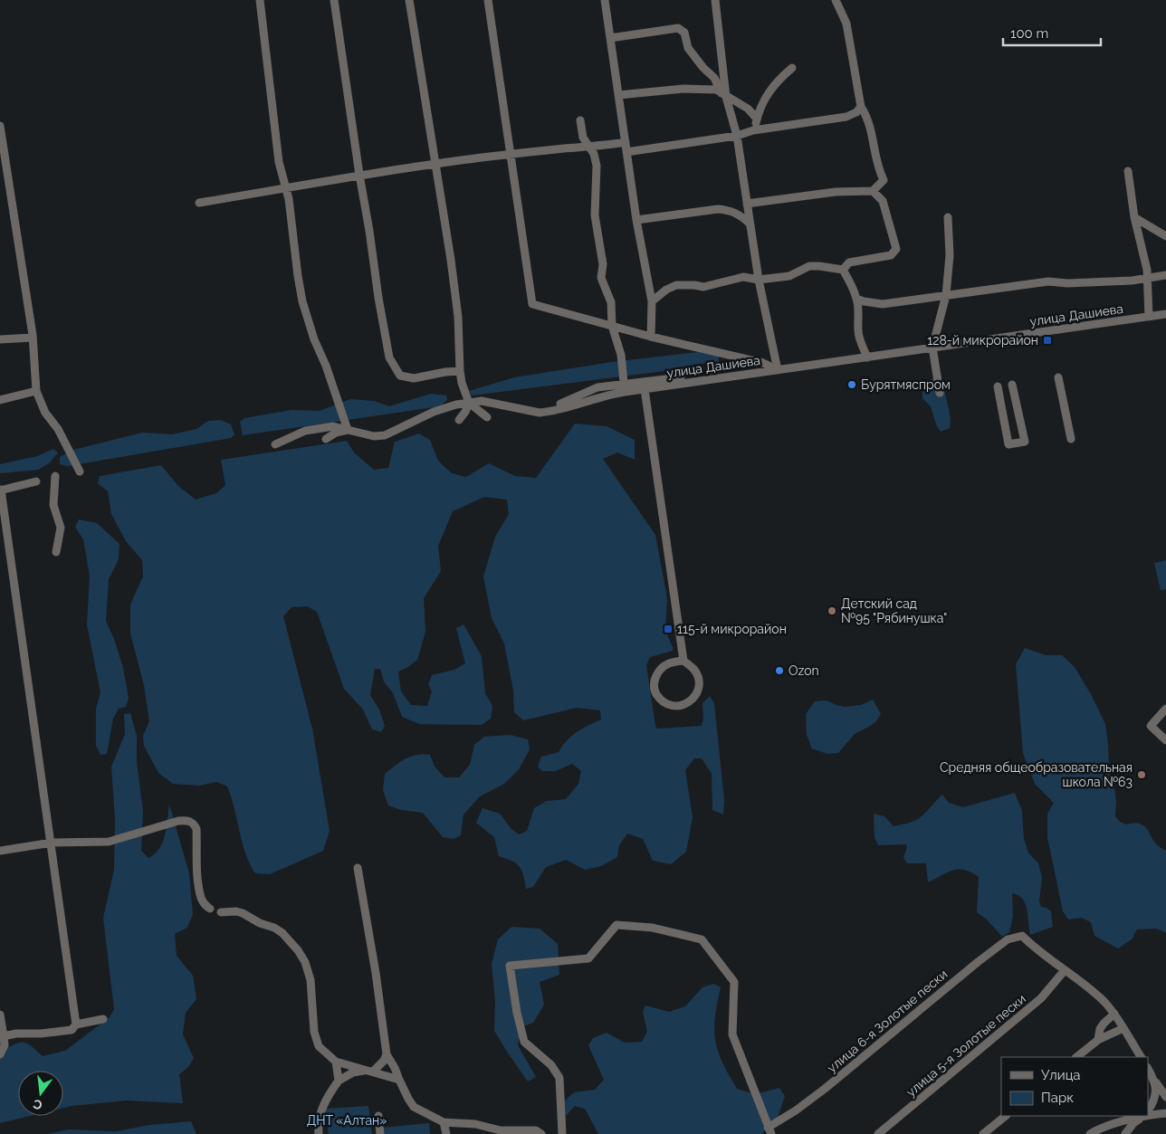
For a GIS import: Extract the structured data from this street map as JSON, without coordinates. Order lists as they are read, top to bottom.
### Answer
{
  "streets": {
    "street": ["улица Дашиева", "улица 6-я Золотые пески", "улица 5-я Золотые пески"]
  },
  "crossings": [
    ["улица 6-я Золотые пески", "улица 5-я Золотые пески"]
  ],
  "parks": ["ДНТ «Алтан»"],
  "places": {
    "transit": ["128-й микрорайон", "115-й микрорайон"],
    "other": [
      "Бурятмяспром",
      "Детский сад №95 \"Рябинушка\"",
      "Ozon",
      "Средняя общеобразовательная школа №63"
    ]
  },
  "legend": ["Улица", "Парк"],
  "scale_bar": "100 m",
  "north": "bottom"
}
